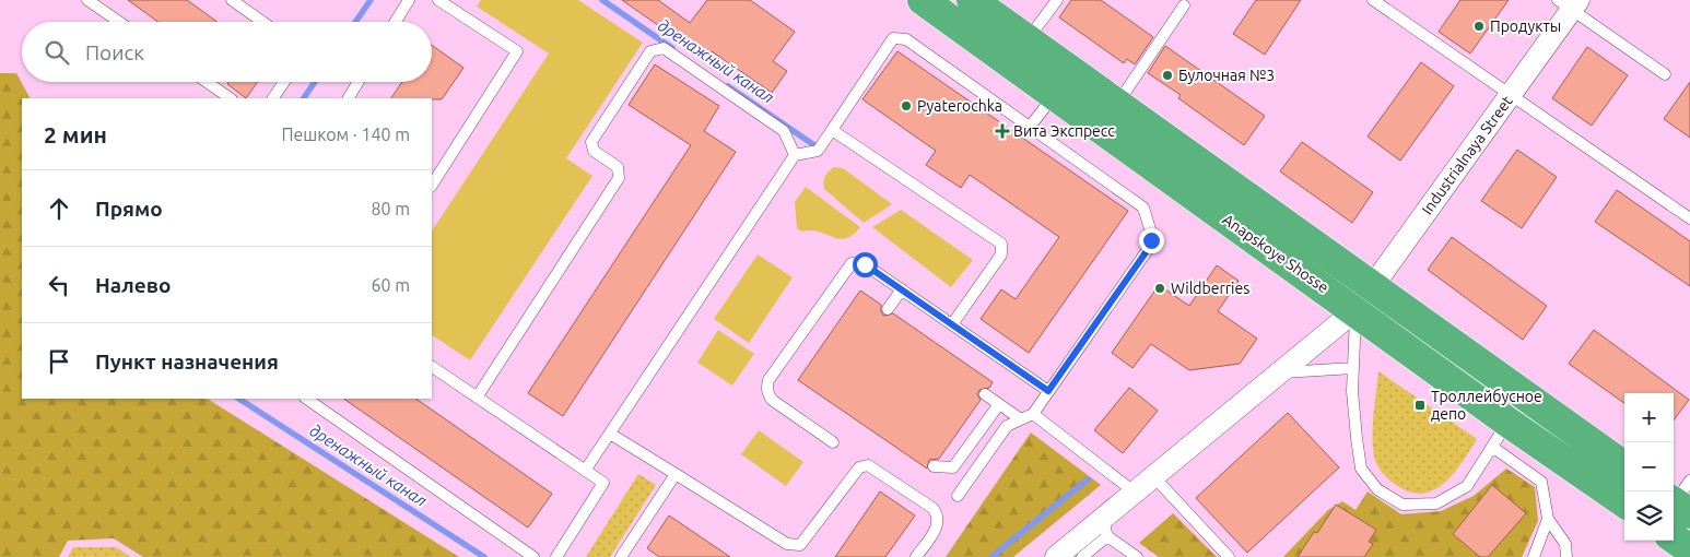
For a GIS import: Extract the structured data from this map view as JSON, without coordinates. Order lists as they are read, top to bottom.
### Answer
{
  "streets": {
    "highway": ["Anapskoye Shosse"],
    "street": ["Industrialnaya Street"]
  },
  "crossings": [
    ["Industrialnaya Street", "Anapskoye Shosse"]
  ],
  "water": ["дренажный канал"],
  "places": {
    "other": [
      "Продукты",
      "Булочная №3",
      "Pyaterochka",
      "Wildberries"
    ],
    "health": ["Вита Экспресс"],
    "transit": ["Троллейбусное депо"]
  },
  "page": {
    "search": "Поиск",
    "heading": ["2 мин", "Пешком · 140 m"],
    "list": [
      ["Прямо", "80 m"],
      ["Налево", "60 m"],
      "Пункт назначения"
    ],
    "map_buttons": ["+", "−"]
  }
}
